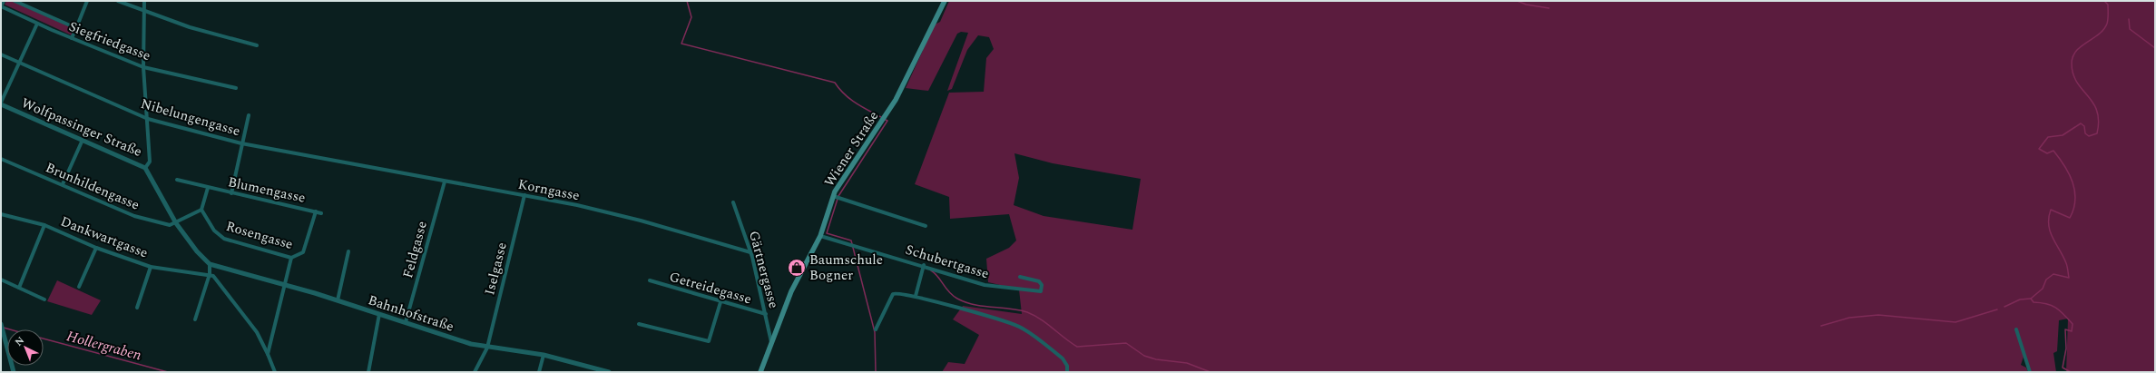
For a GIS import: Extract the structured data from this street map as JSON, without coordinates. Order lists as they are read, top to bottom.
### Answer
{
  "streets": {
    "main road": ["Wiener Straße"],
    "street": [
      "Siegfriedgasse",
      "Nibelungengasse",
      "Wolfpassinger Straße",
      "Brunhildengasse",
      "Blumengasse",
      "Korngasse",
      "Rosengasse",
      "Dankwartgasse",
      "Feldgasse",
      "Schubertgasse",
      "Iselgasse",
      "Gärtnergasse",
      "Getreidegasse",
      "Bahnhofstraße"
    ]
  },
  "crossings": [
    ["Nibelungengasse", "Korngasse"],
    ["Wolfpassinger Straße", "Brunhildengasse"],
    ["Wolfpassinger Straße", "Bahnhofstraße"],
    ["Wiener Straße", "Schubertgasse"],
    ["Wiener Straße", "Gärtnergasse"],
    ["Blumengasse", "Rosengasse"],
    ["Korngasse", "Feldgasse"],
    ["Korngasse", "Iselgasse"],
    ["Korngasse", "Gärtnergasse"],
    ["Feldgasse", "Bahnhofstraße"],
    ["Iselgasse", "Bahnhofstraße"],
    ["Gärtnergasse", "Getreidegasse"]
  ],
  "water": ["Hollergraben"],
  "places": {
    "shop": ["Baumschule Bogner"]
  },
  "north": "top left"
}
